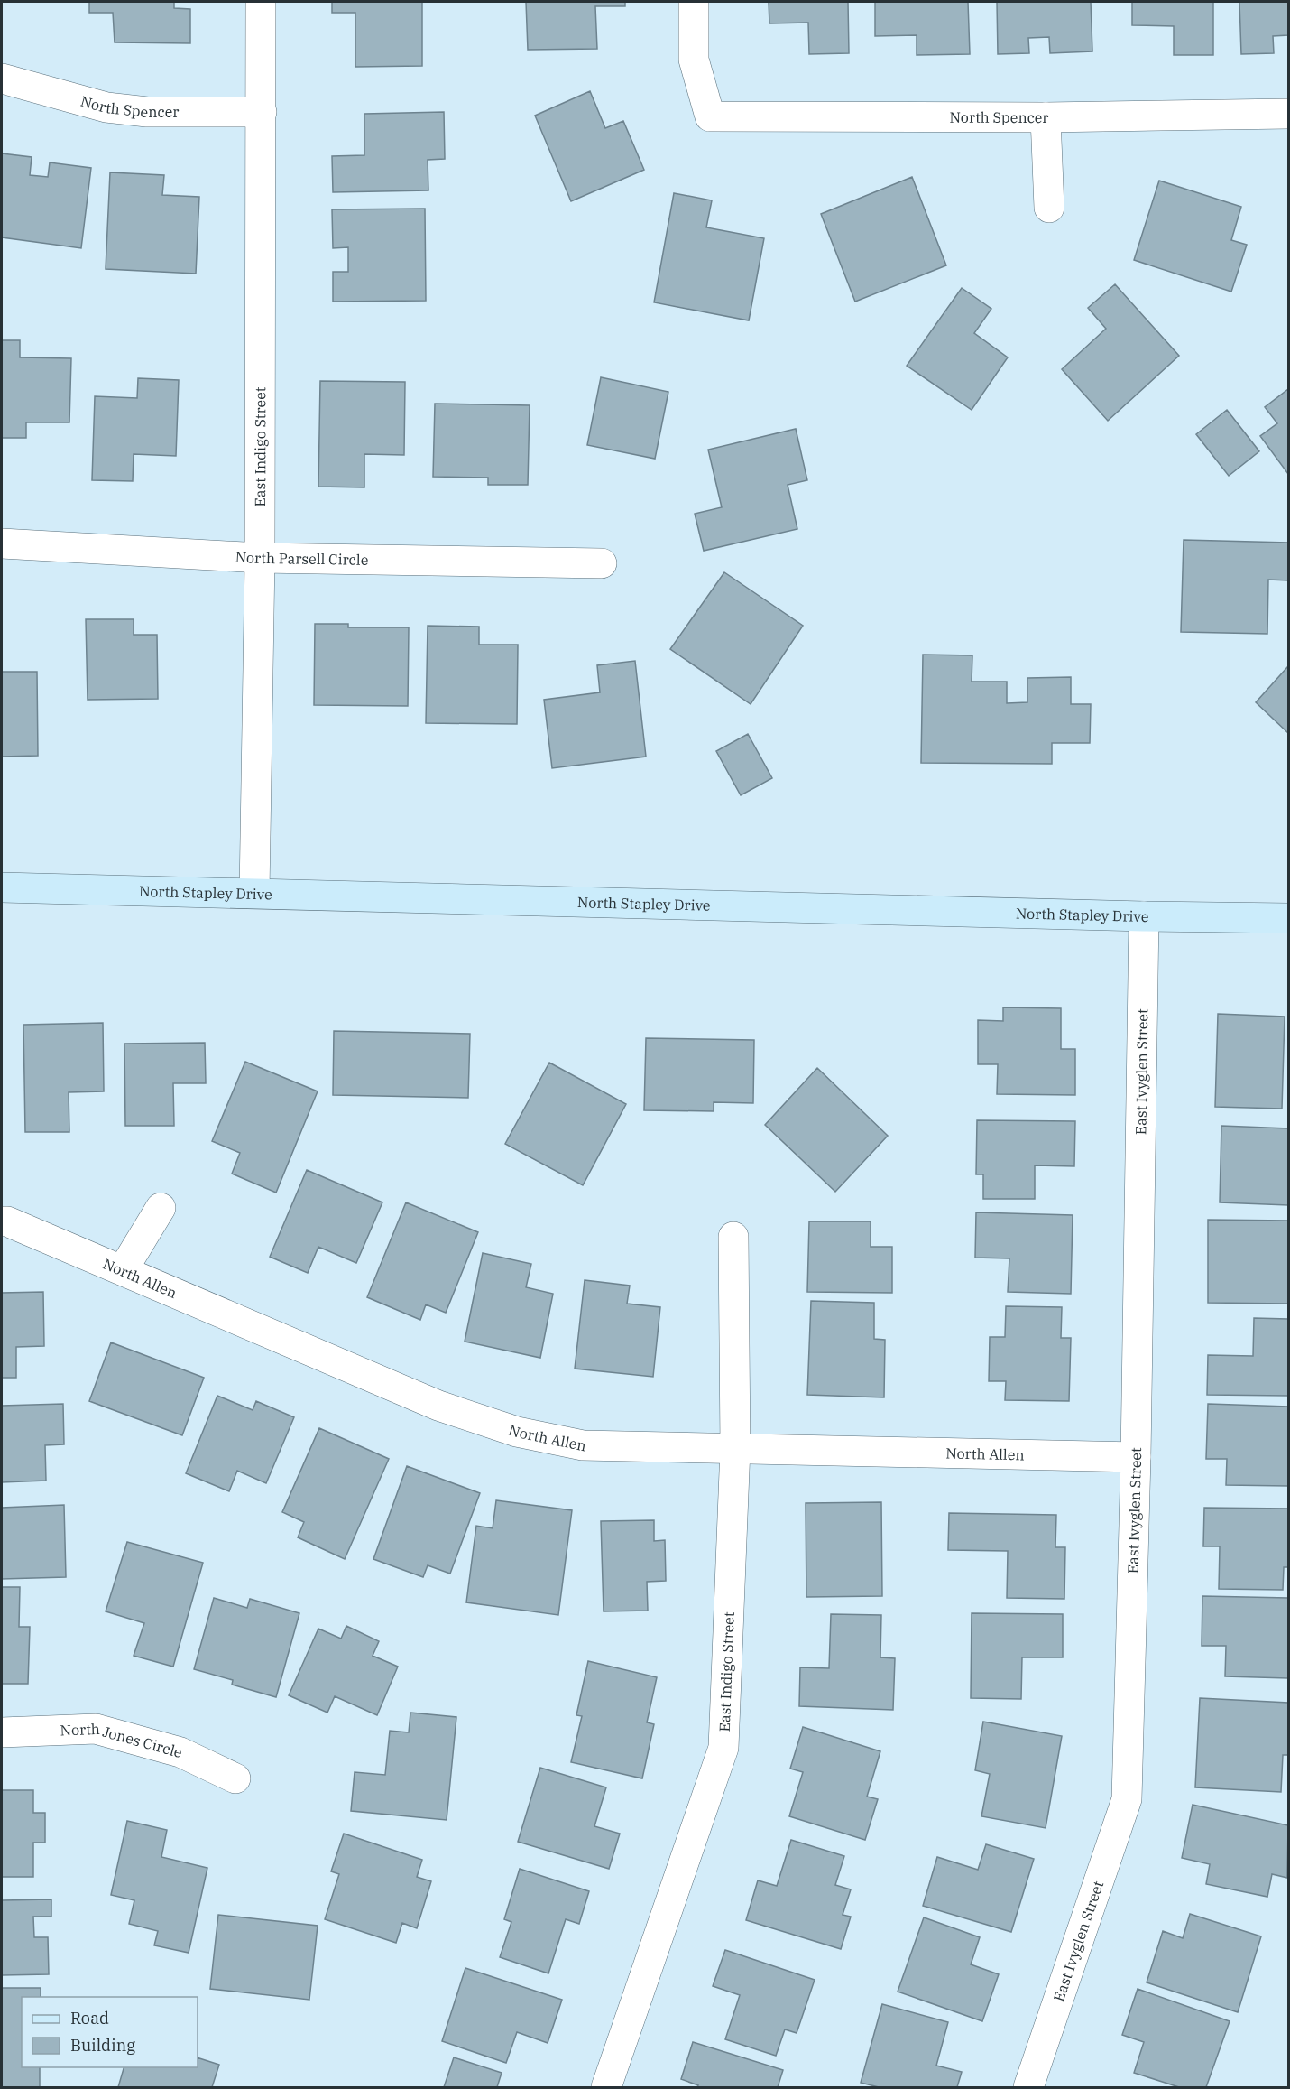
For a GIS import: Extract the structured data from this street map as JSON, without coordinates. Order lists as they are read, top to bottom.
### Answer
{
  "streets": {
    "main road": ["North Stapley Drive"],
    "street": [
      "North Spencer",
      "East Indigo Street",
      "North Parsell Circle",
      "East Ivyglen Street",
      "North Allen",
      "North Jones Circle"
    ]
  },
  "crossings": [
    ["North Spencer", "East Indigo Street"],
    ["East Indigo Street", "North Parsell Circle"],
    ["East Indigo Street", "North Stapley Drive"],
    ["East Indigo Street", "North Allen"],
    ["North Stapley Drive", "East Ivyglen Street"],
    ["East Ivyglen Street", "North Allen"]
  ],
  "legend": ["Road", "Building"]
}
